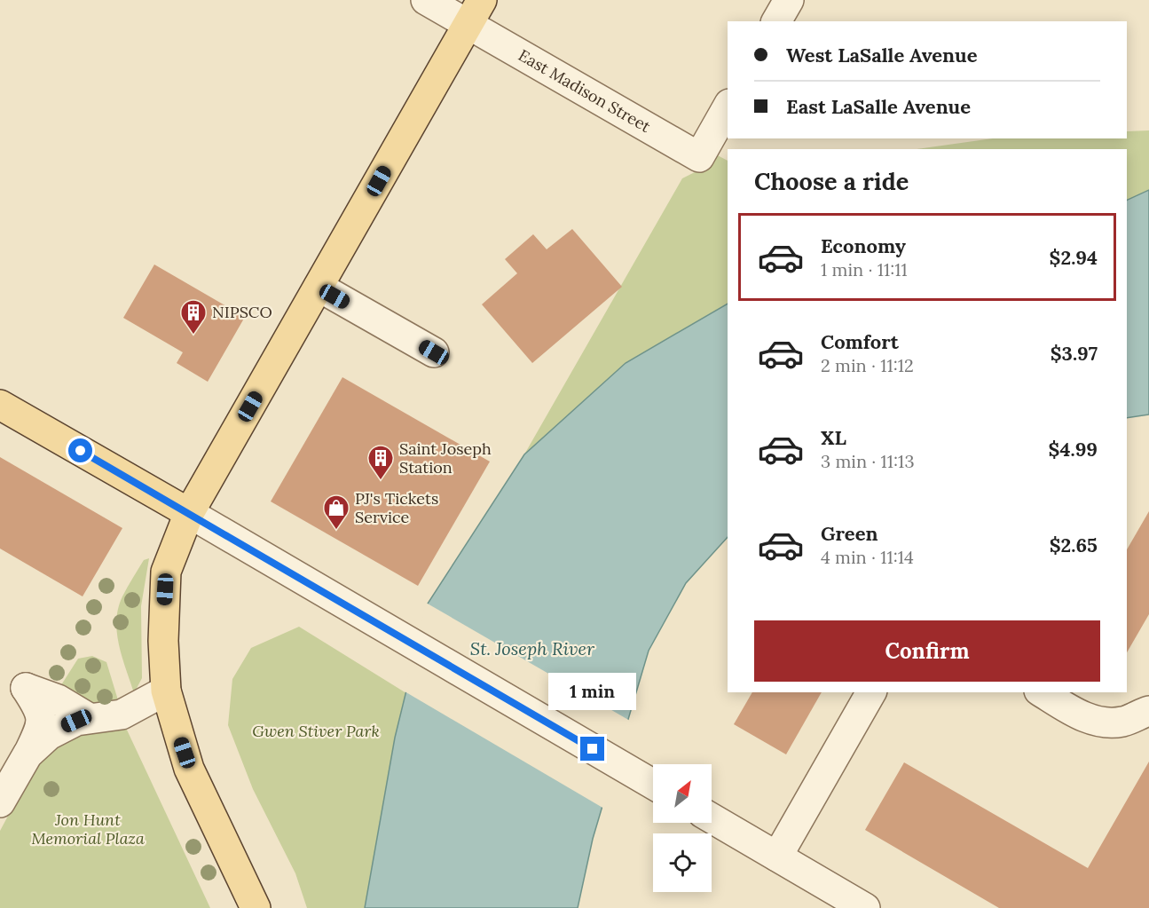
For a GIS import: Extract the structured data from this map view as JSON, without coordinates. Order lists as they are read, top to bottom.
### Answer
{
  "streets": {
    "street": ["East Madison Street"]
  },
  "water": ["St. Joseph River"],
  "parks": ["Gwen Stiver Park", "Jon Hunt Memorial Plaza"],
  "places": {
    "building": ["NIPSCO", "Saint Joseph Station"],
    "shop": ["PJ's Tickets Service"]
  },
  "north": "top right",
  "page": {
    "banner": ["West LaSalle Avenue", "East LaSalle Avenue"],
    "heading": "Choose a ride",
    "list": [
      {
        "name": "Economy",
        "note": "1 min · 11:11",
        "value": "$2.94"
      },
      {
        "name": "Comfort",
        "note": "2 min · 11:12",
        "value": "$3.97"
      },
      {
        "name": "XL",
        "note": "3 min · 11:13",
        "value": "$4.99"
      },
      {
        "name": "Green",
        "note": "4 min · 11:14",
        "value": "$2.65"
      }
    ],
    "buttons": "Confirm",
    "bubble": "1 min"
  }
}
